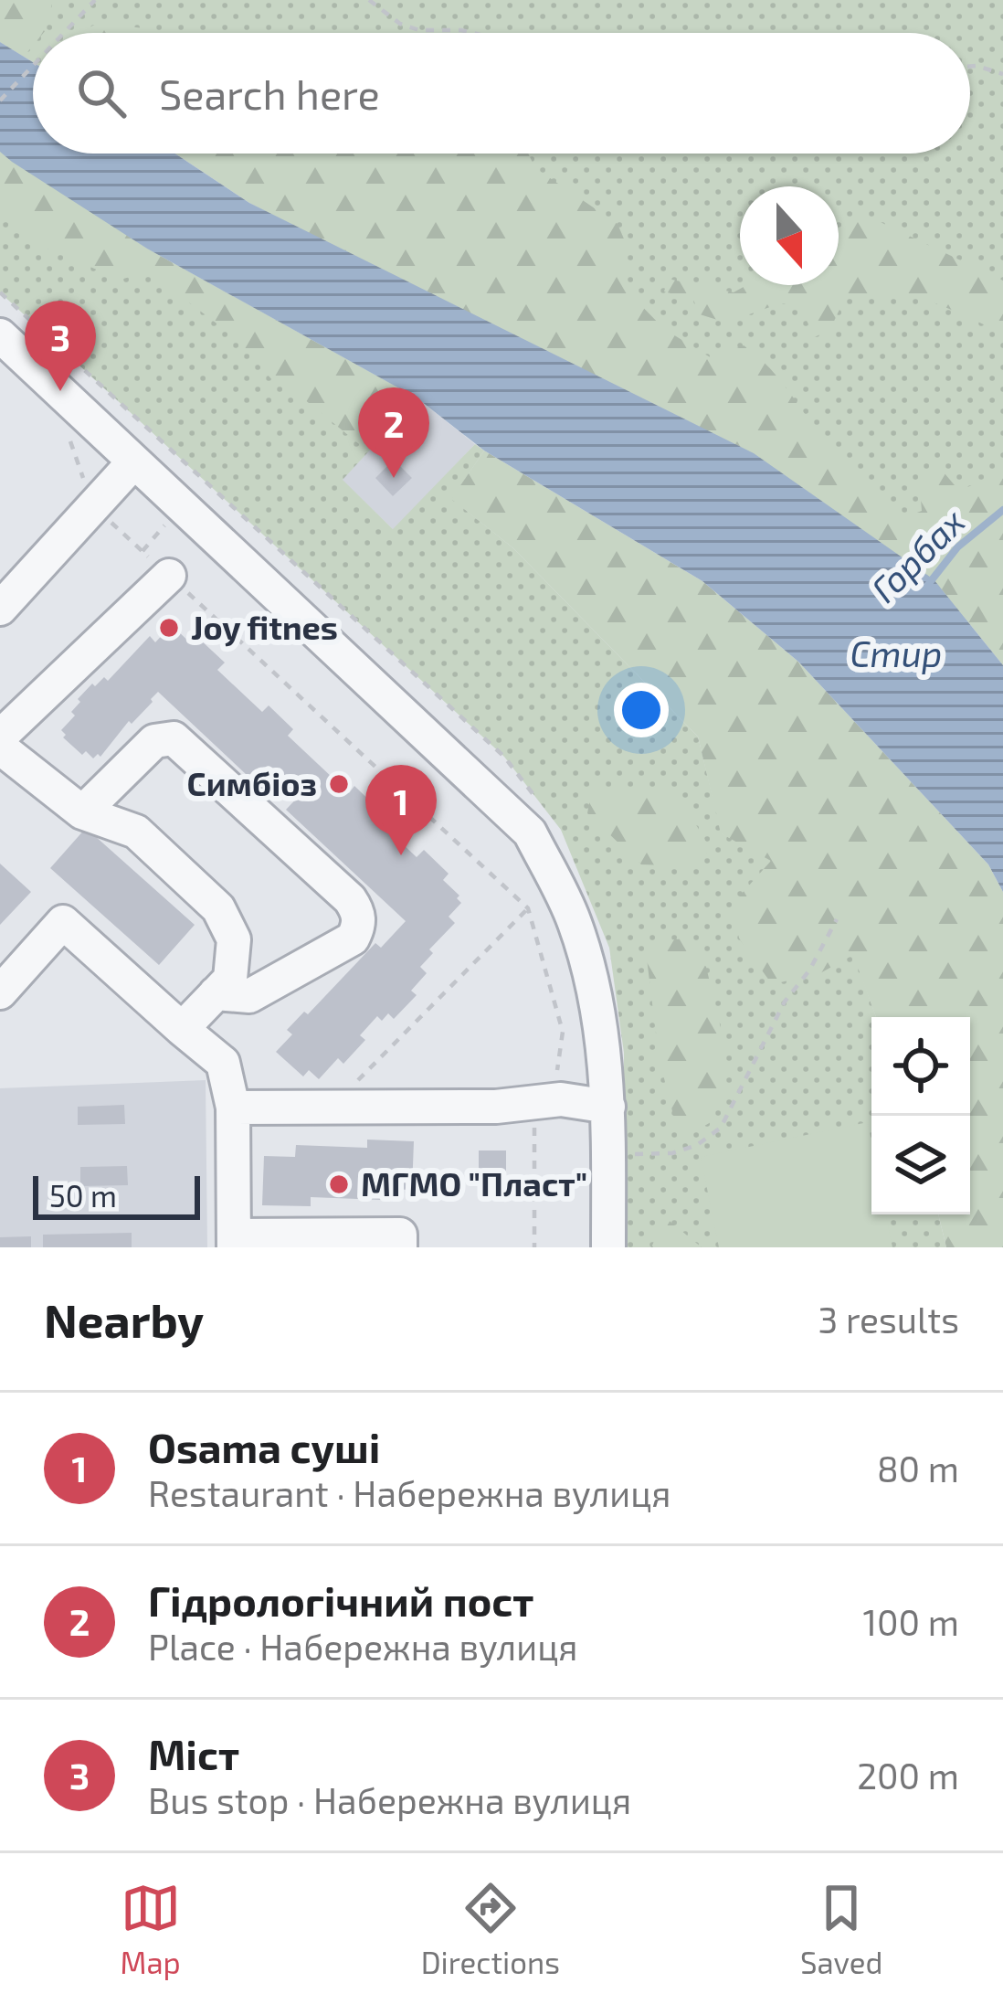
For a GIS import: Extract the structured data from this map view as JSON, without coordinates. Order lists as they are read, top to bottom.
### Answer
{
  "water": ["Горбах", "Стир"],
  "places": ["Joy fitnes", "Симбіоз", "МГМО \"Пласт\""],
  "scale_bar": "50 m",
  "north": "bottom",
  "page": {
    "search": "Search here",
    "pins": ["3", "2", "1"],
    "scale": "50 m",
    "heading": ["Nearby", "3 results"],
    "list": [
      {
        "mark": "1",
        "name": "Osama cуші",
        "note": "Restaurant · Набережна вулиця",
        "value": "80 m"
      },
      {
        "mark": "2",
        "name": "Гідрологічний пост",
        "note": "Place · Набережна вулиця",
        "value": "100 m"
      },
      {
        "mark": "3",
        "name": "Міст",
        "note": "Bus stop · Набережна вулиця",
        "value": "200 m"
      }
    ],
    "nav": ["Map", "Directions", "Saved"]
  }
}
